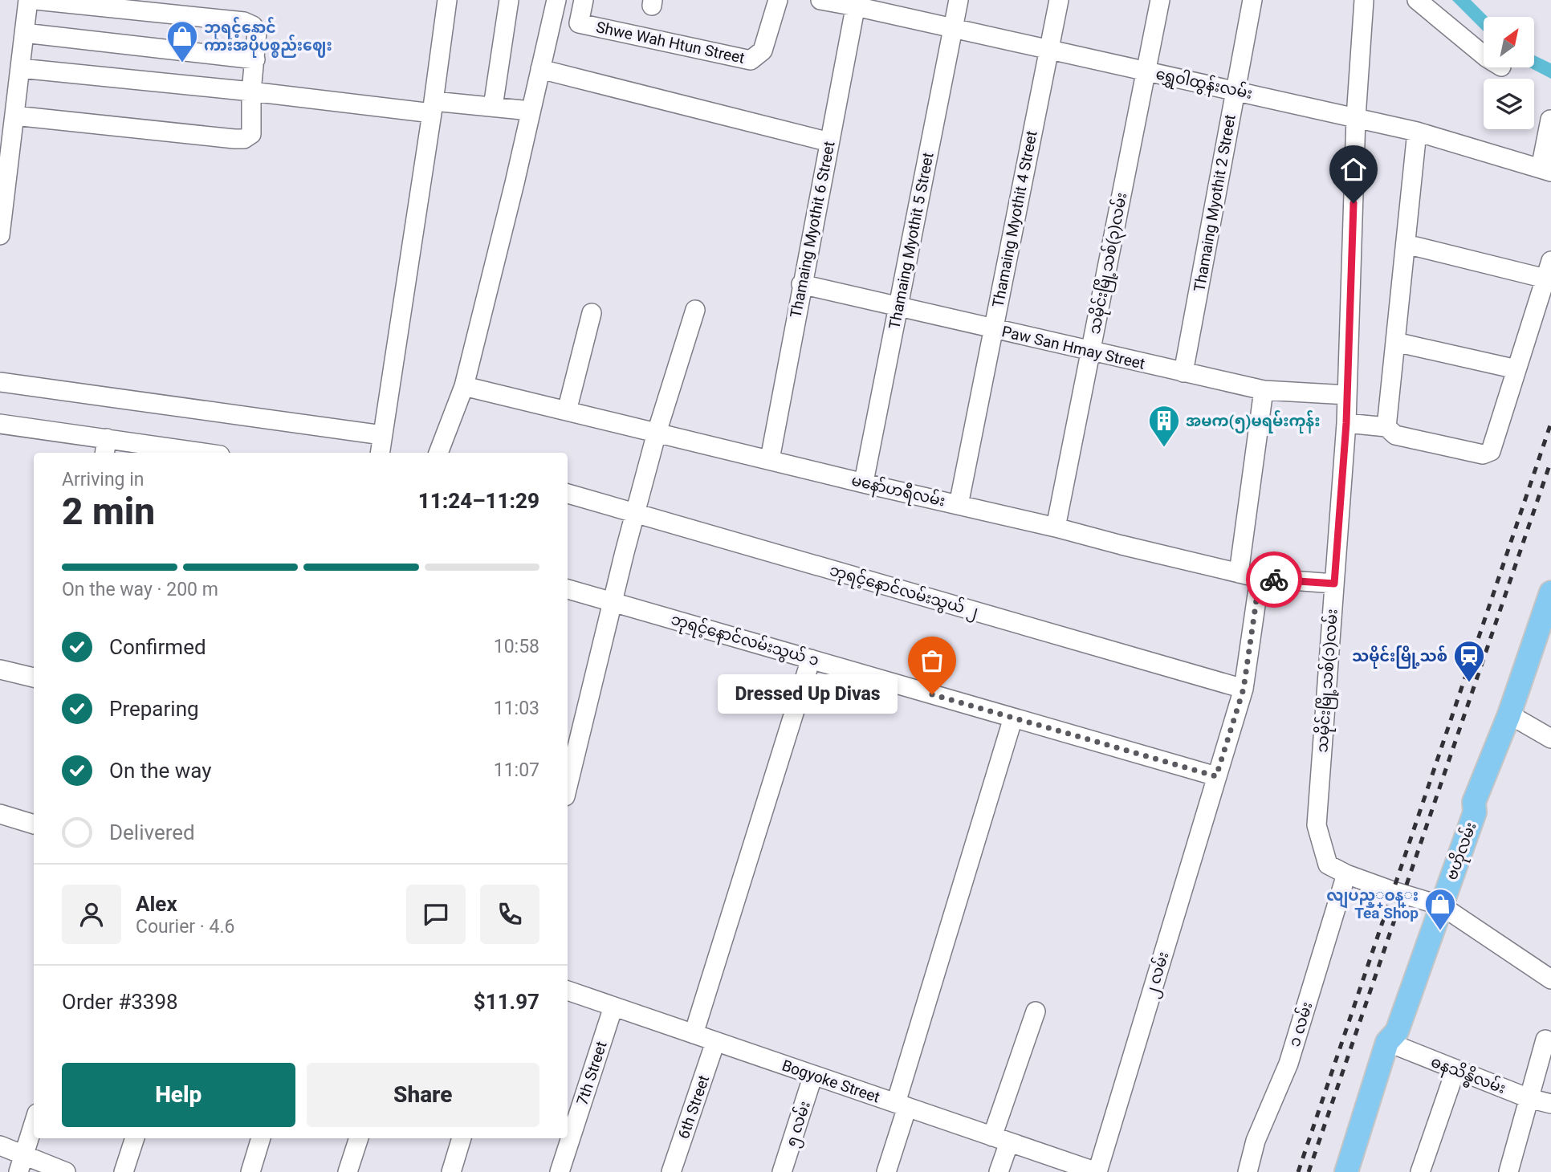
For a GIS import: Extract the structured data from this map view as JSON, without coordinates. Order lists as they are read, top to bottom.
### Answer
{
  "streets": {
    "main road": ["ဗဟိုလမ်း"],
    "street": [
      "Shwe Wah Htun Street",
      "ရွှေဝါထွန်းလမ်း",
      "Thamaing Myothit 2 Street",
      "Thamaing Myothit 4 Street",
      "Thamaing Myothit 6 Street",
      "Thamaing Myothit 5 Street",
      "သမိုင်းမြို့သစ်(၃)လမ်း",
      "Paw San Hmay Street",
      "မနော်ဟရီလမ်း",
      "ဘုရင့်နောင်လမ်းသွယ် ၂",
      "ဘုရင့်နောင်လမ်းသွယ် ၁",
      "သမိုင်းမြို့သစ်(၁)လမ်း",
      "၂ လမ်း",
      "၁ လမ်း",
      "7th Street",
      "ဓနသိန္ဓိလမ်း",
      "Bogyoke Street",
      "6th Street",
      "၅ လမ်း"
    ]
  },
  "crossings": [
    ["ရွှေဝါထွန်းလမ်း", "Thamaing Myothit 2 Street"],
    ["ရွှေဝါထွန်းလမ်း", "Thamaing Myothit 4 Street"],
    ["ရွှေဝါထွန်းလမ်း", "Thamaing Myothit 6 Street"],
    ["ရွှေဝါထွန်းလမ်း", "Thamaing Myothit 5 Street"],
    ["ရွှေဝါထွန်းလမ်း", "သမိုင်းမြို့သစ်(၃)လမ်း"],
    ["ရွှေဝါထွန်းလမ်း", "သမိုင်းမြို့သစ်(၁)လမ်း"],
    ["Thamaing Myothit 2 Street", "Paw San Hmay Street"],
    ["Thamaing Myothit 4 Street", "Paw San Hmay Street"],
    ["Thamaing Myothit 4 Street", "မနော်ဟရီလမ်း"],
    ["Thamaing Myothit 6 Street", "Paw San Hmay Street"],
    ["Thamaing Myothit 6 Street", "မနော်ဟရီလမ်း"],
    ["Thamaing Myothit 5 Street", "Paw San Hmay Street"],
    ["Thamaing Myothit 5 Street", "မနော်ဟရီလမ်း"],
    ["သမိုင်းမြို့သစ်(၃)လမ်း", "Paw San Hmay Street"],
    ["သမိုင်းမြို့သစ်(၃)လမ်း", "မနော်ဟရီလမ်း"],
    ["Paw San Hmay Street", "သမိုင်းမြို့သစ်(၁)လမ်း"],
    ["မနော်ဟရီလမ်း", "သမိုင်းမြို့သစ်(၁)လမ်း"],
    ["မနော်ဟရီလမ်း", "၂ လမ်း"],
    ["ဘုရင့်နောင်လမ်းသွယ် ၂", "၂ လမ်း"],
    ["ဘုရင့်နောင်လမ်းသွယ် ၁", "၂ လမ်း"],
    ["သမိုင်းမြို့သစ်(၁)လမ်း", "ဗဟိုလမ်း"],
    ["သမိုင်းမြို့သစ်(၁)လမ်း", "၁ လမ်း"],
    ["ဗဟိုလမ်း", "ဓနသိန္ဓိလမ်း"],
    ["၂ လမ်း", "Bogyoke Street"],
    ["7th Street", "Bogyoke Street"],
    ["Bogyoke Street", "6th Street"],
    ["Bogyoke Street", "၅ လမ်း"]
  ],
  "places": {
    "shop": ["ဘုရင့်နောင် ကားအပိုပစ္စည်းဈေး", "လျပည့္ဝန္း Tea Shop"],
    "building": ["အမက(၅)မရမ်းကုန်း"],
    "station": ["သမိုင်းမြို့သစ်"],
    "other": ["Dressed Up Divas"]
  },
  "north": "top right",
  "page": {
    "heading": ["2 min", "Arriving in", "11:24–11:29"],
    "panel": [
      "Alex",
      "Courier · 4.6",
      "Order #3398",
      "$11.97"
    ],
    "bar": "On the way · 200 m",
    "list": [
      ["Confirmed", "10:58"],
      ["Preparing", "11:03"],
      ["On the way", "11:07"],
      "Delivered"
    ],
    "bubble": "Dressed Up Divas",
    "buttons": ["Help", "Share"]
  }
}
